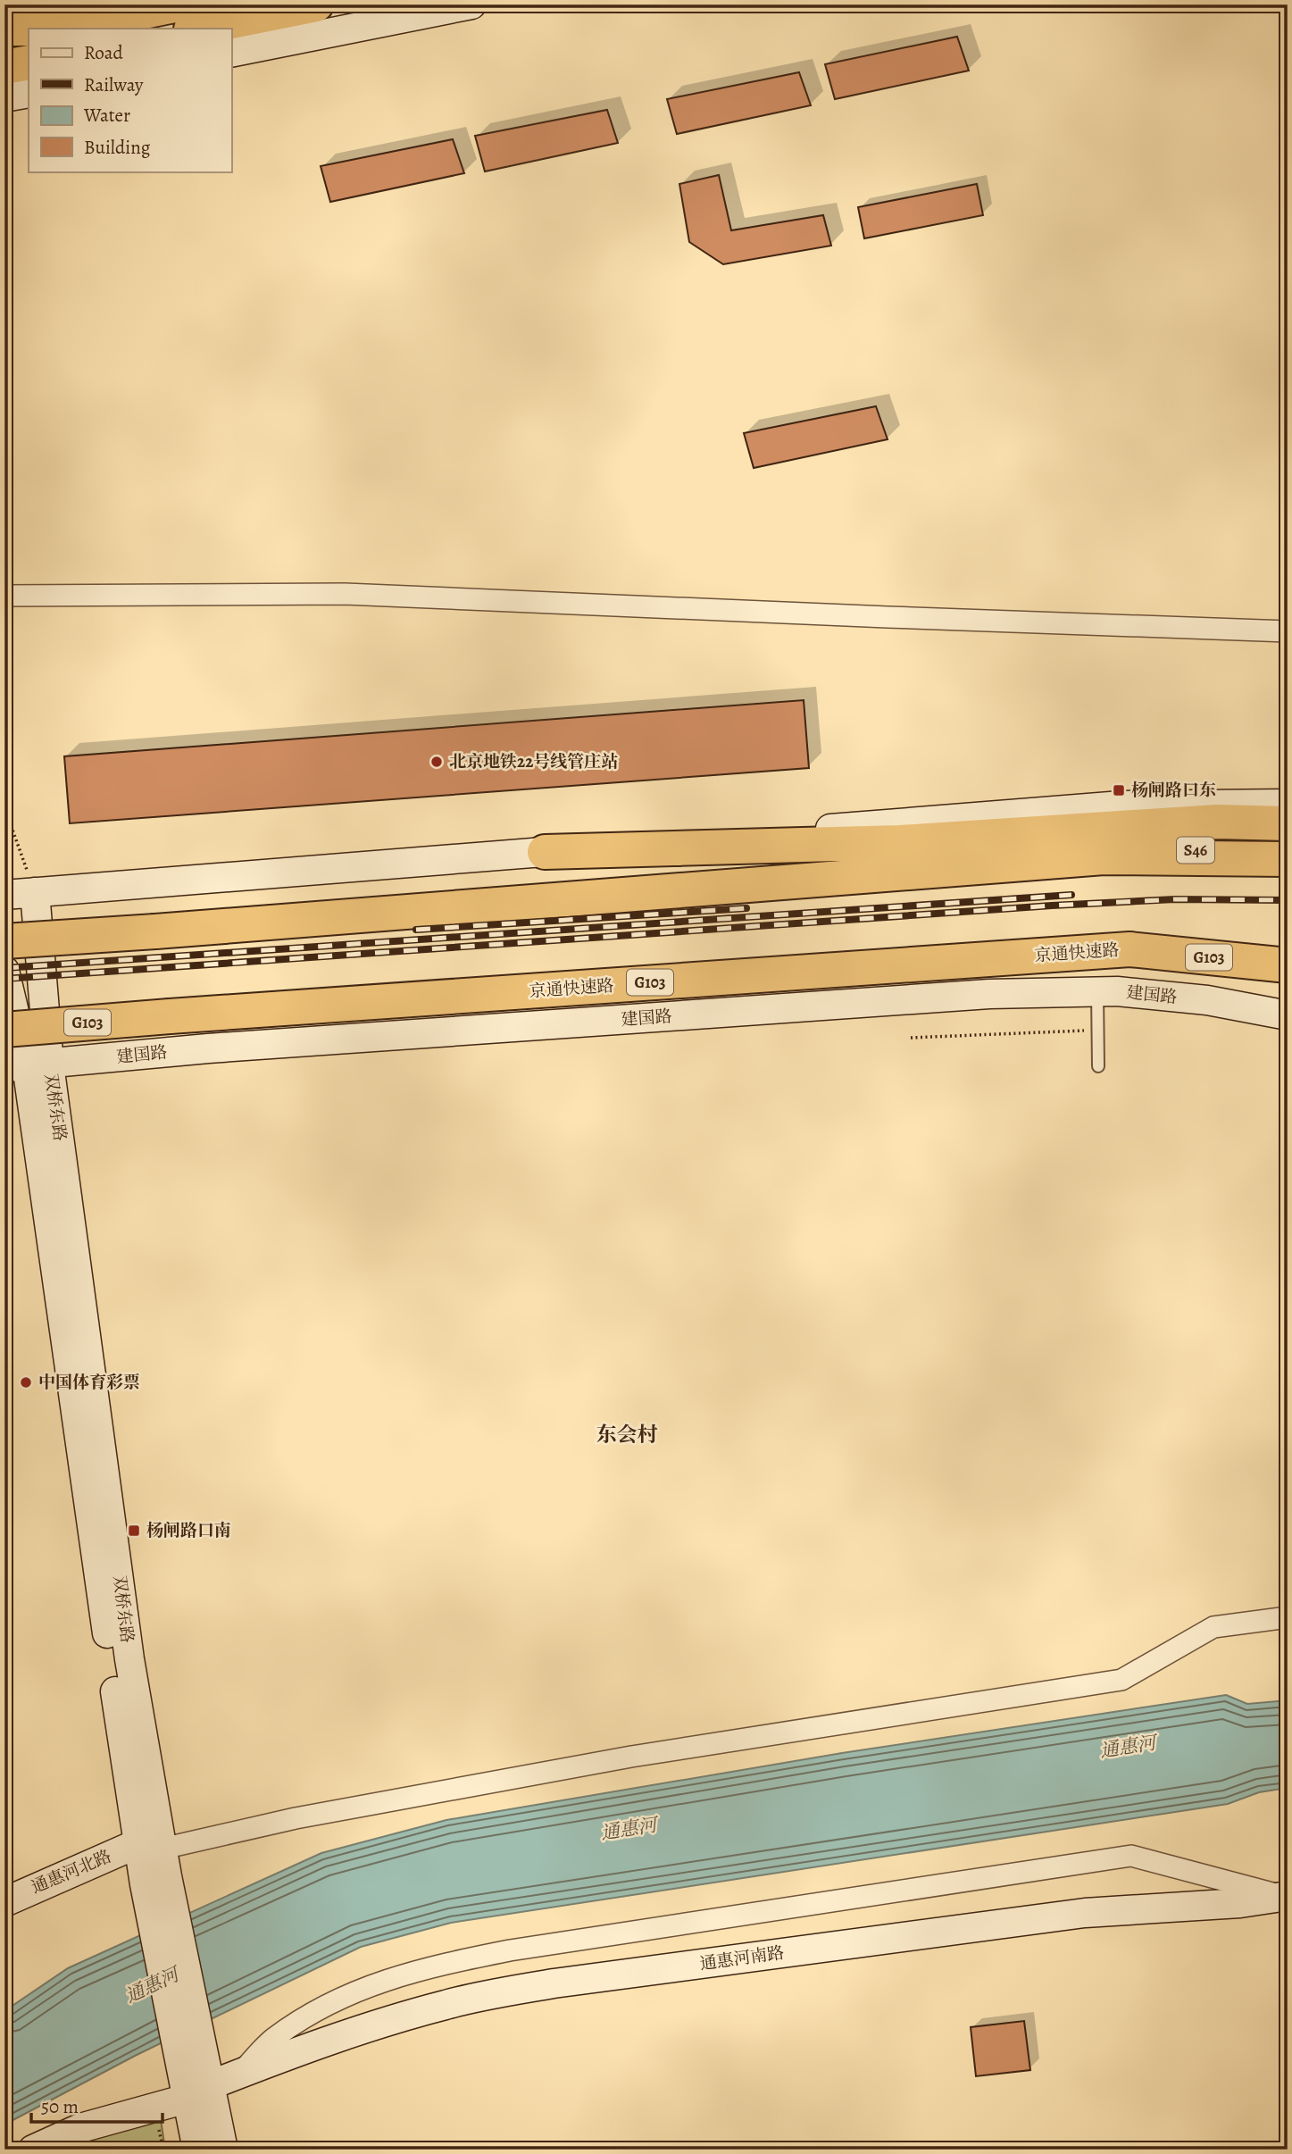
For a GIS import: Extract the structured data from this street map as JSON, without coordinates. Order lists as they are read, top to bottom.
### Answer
{
  "streets": {
    "highway": ["S46", "京通快速路", "G103"],
    "street": [
      "建国路",
      "双桥东路",
      "通惠河北路",
      "通惠河南路"
    ]
  },
  "crossings": [
    ["建国路", "双桥东路"],
    ["双桥东路", "通惠河北路"],
    ["双桥东路", "通惠河南路"]
  ],
  "districts": ["东会村"],
  "water": ["通惠河"],
  "places": {
    "other": ["北京地铁22号线管庄站", "中国体育彩票"],
    "transit": ["杨闸路口东", "杨闸路口南"]
  },
  "legend": [
    "Road",
    "Railway",
    "Water",
    "Building"
  ],
  "scale_bar": "50 m"
}
